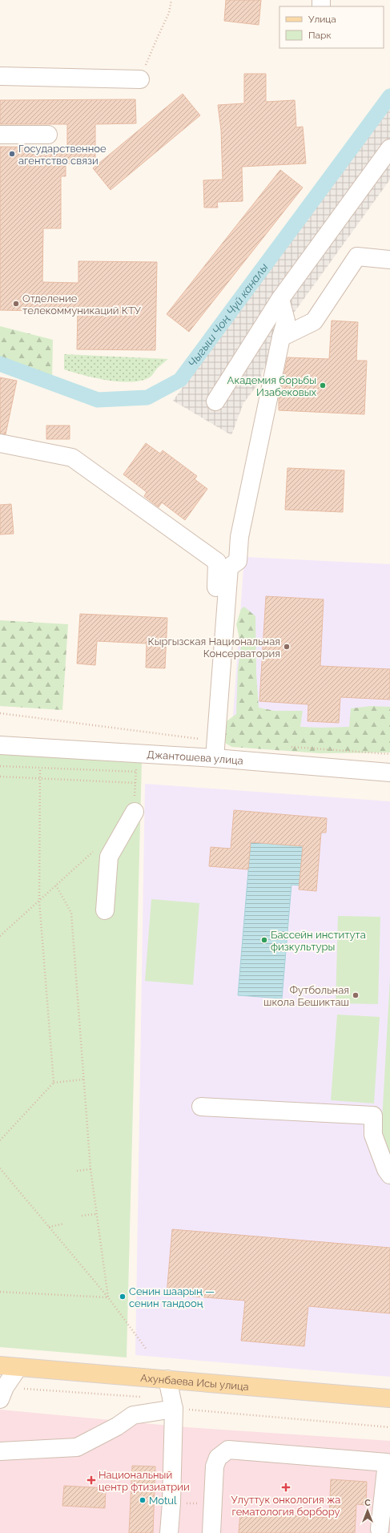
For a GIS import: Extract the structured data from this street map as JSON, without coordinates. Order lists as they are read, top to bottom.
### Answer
{
  "streets": {
    "main road": ["Ахунбаева Исы улица"],
    "street": ["Джантошева улица"]
  },
  "water": ["Чыгыш Чоң Чүй каналы"],
  "places": {
    "other": [
      "Государственное агентство связи",
      "Отделение телекоммуникаций КТУ",
      "Академия борьбы Изабековых",
      "Кыргызская Национальная Консерватория",
      "Бассейн института физкультуры",
      "Футбольная школа Бешикташ",
      "Сенин шаарың — сенин тандооң",
      "Motul"
    ],
    "health": ["Национальный центр фтизиатрии", "Улуттук онкология жа гематология борбору"]
  },
  "legend": ["Улица", "Парк"],
  "north": "top"
}
